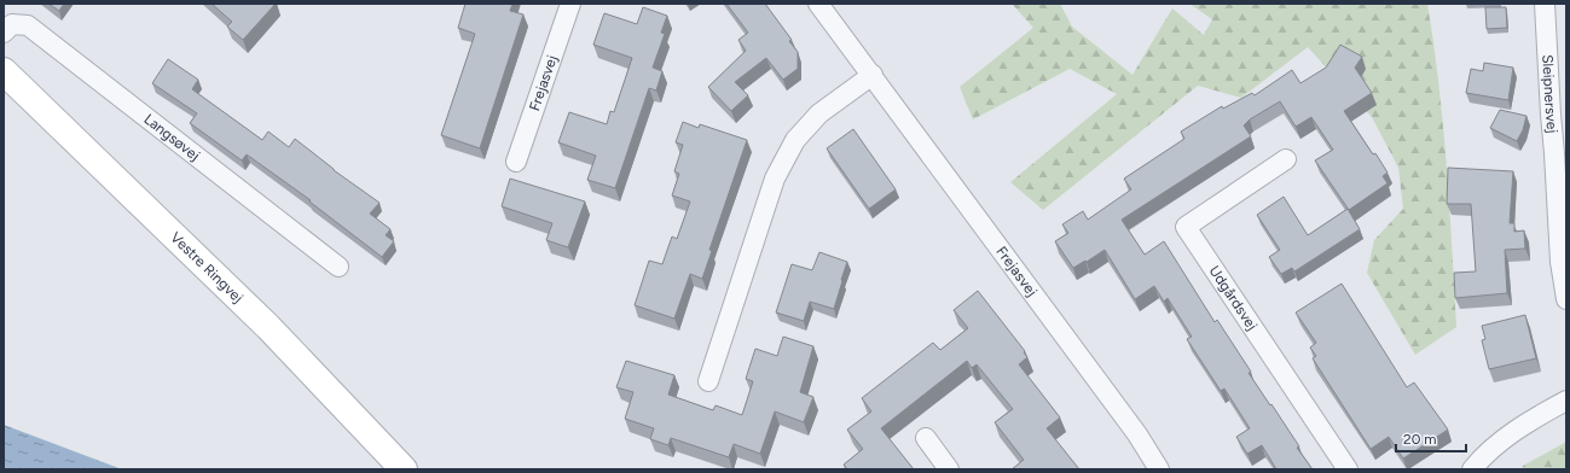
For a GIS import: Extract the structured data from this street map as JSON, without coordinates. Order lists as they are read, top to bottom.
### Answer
{
  "streets": {
    "main road": ["Vestre Ringvej"],
    "street": [
      "Frejasvej",
      "Sleipnersvej",
      "Langsøvej",
      "Udgårdsvej"
    ]
  },
  "scale_bar": "20 m"
}
